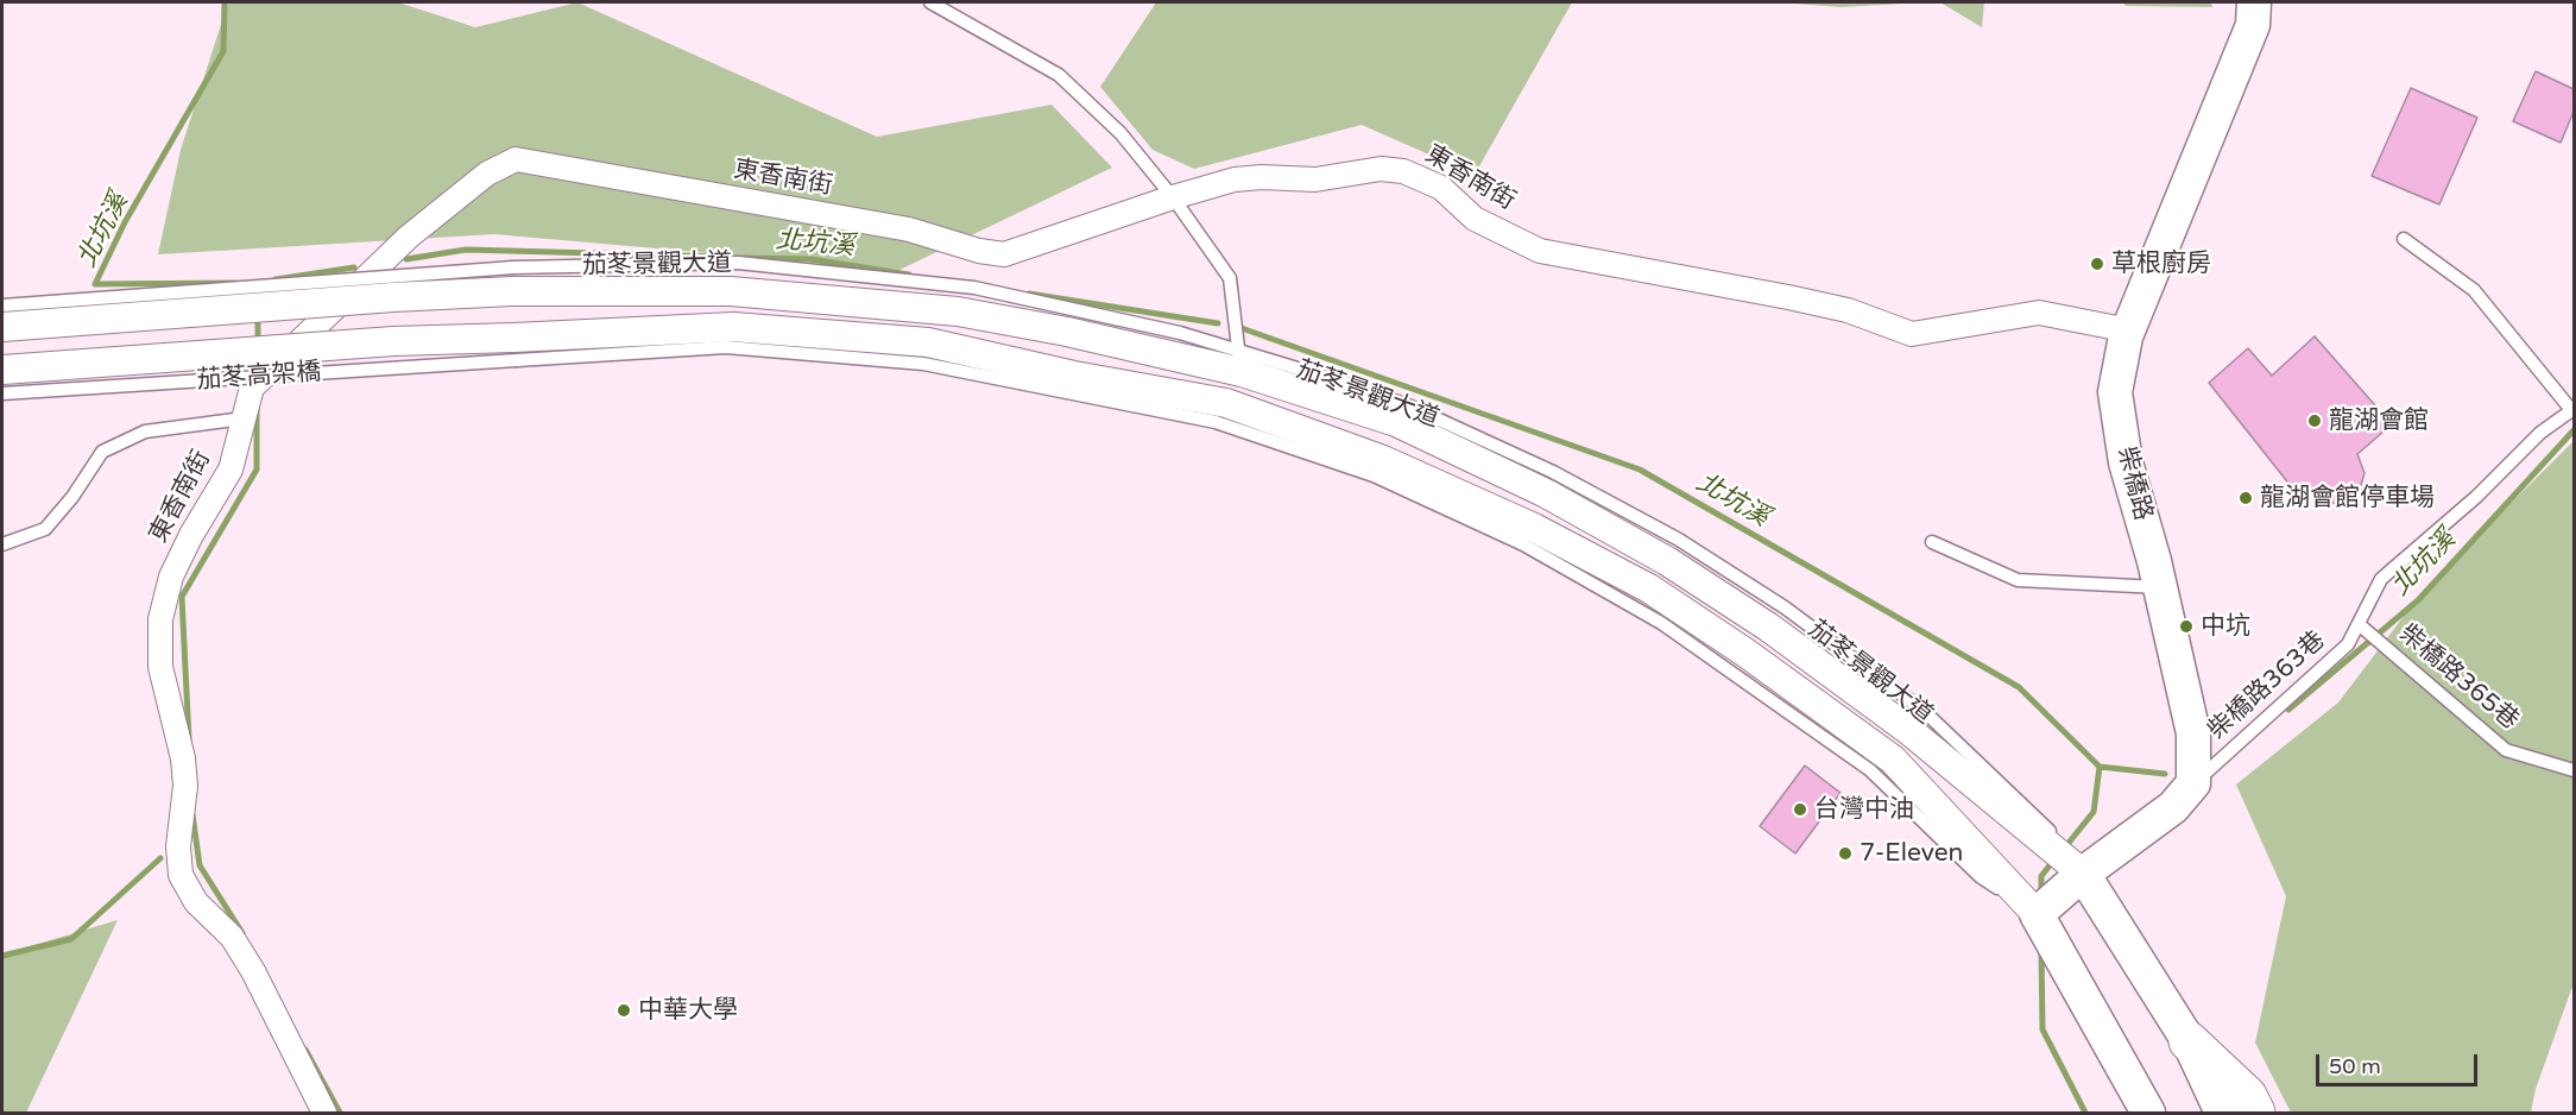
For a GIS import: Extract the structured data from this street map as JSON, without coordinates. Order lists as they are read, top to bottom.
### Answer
{
  "streets": {
    "main road": ["茄苳景觀大道", "柴橋路"],
    "street": ["東香南街", "茄苳高架橋"],
    "lane": ["柴橋路365巷", "柴橋路363巷"]
  },
  "crossings": [
    ["東香南街", "柴橋路"],
    ["柴橋路", "柴橋路363巷"],
    ["柴橋路365巷", "柴橋路363巷"]
  ],
  "water": ["北坑溪"],
  "places": [
    "草根廚房",
    "龍湖會館",
    "龍湖會館停車場",
    "中坑",
    "台灣中油",
    "7-Eleven",
    "中華大學"
  ],
  "scale_bar": "50 m"
}
